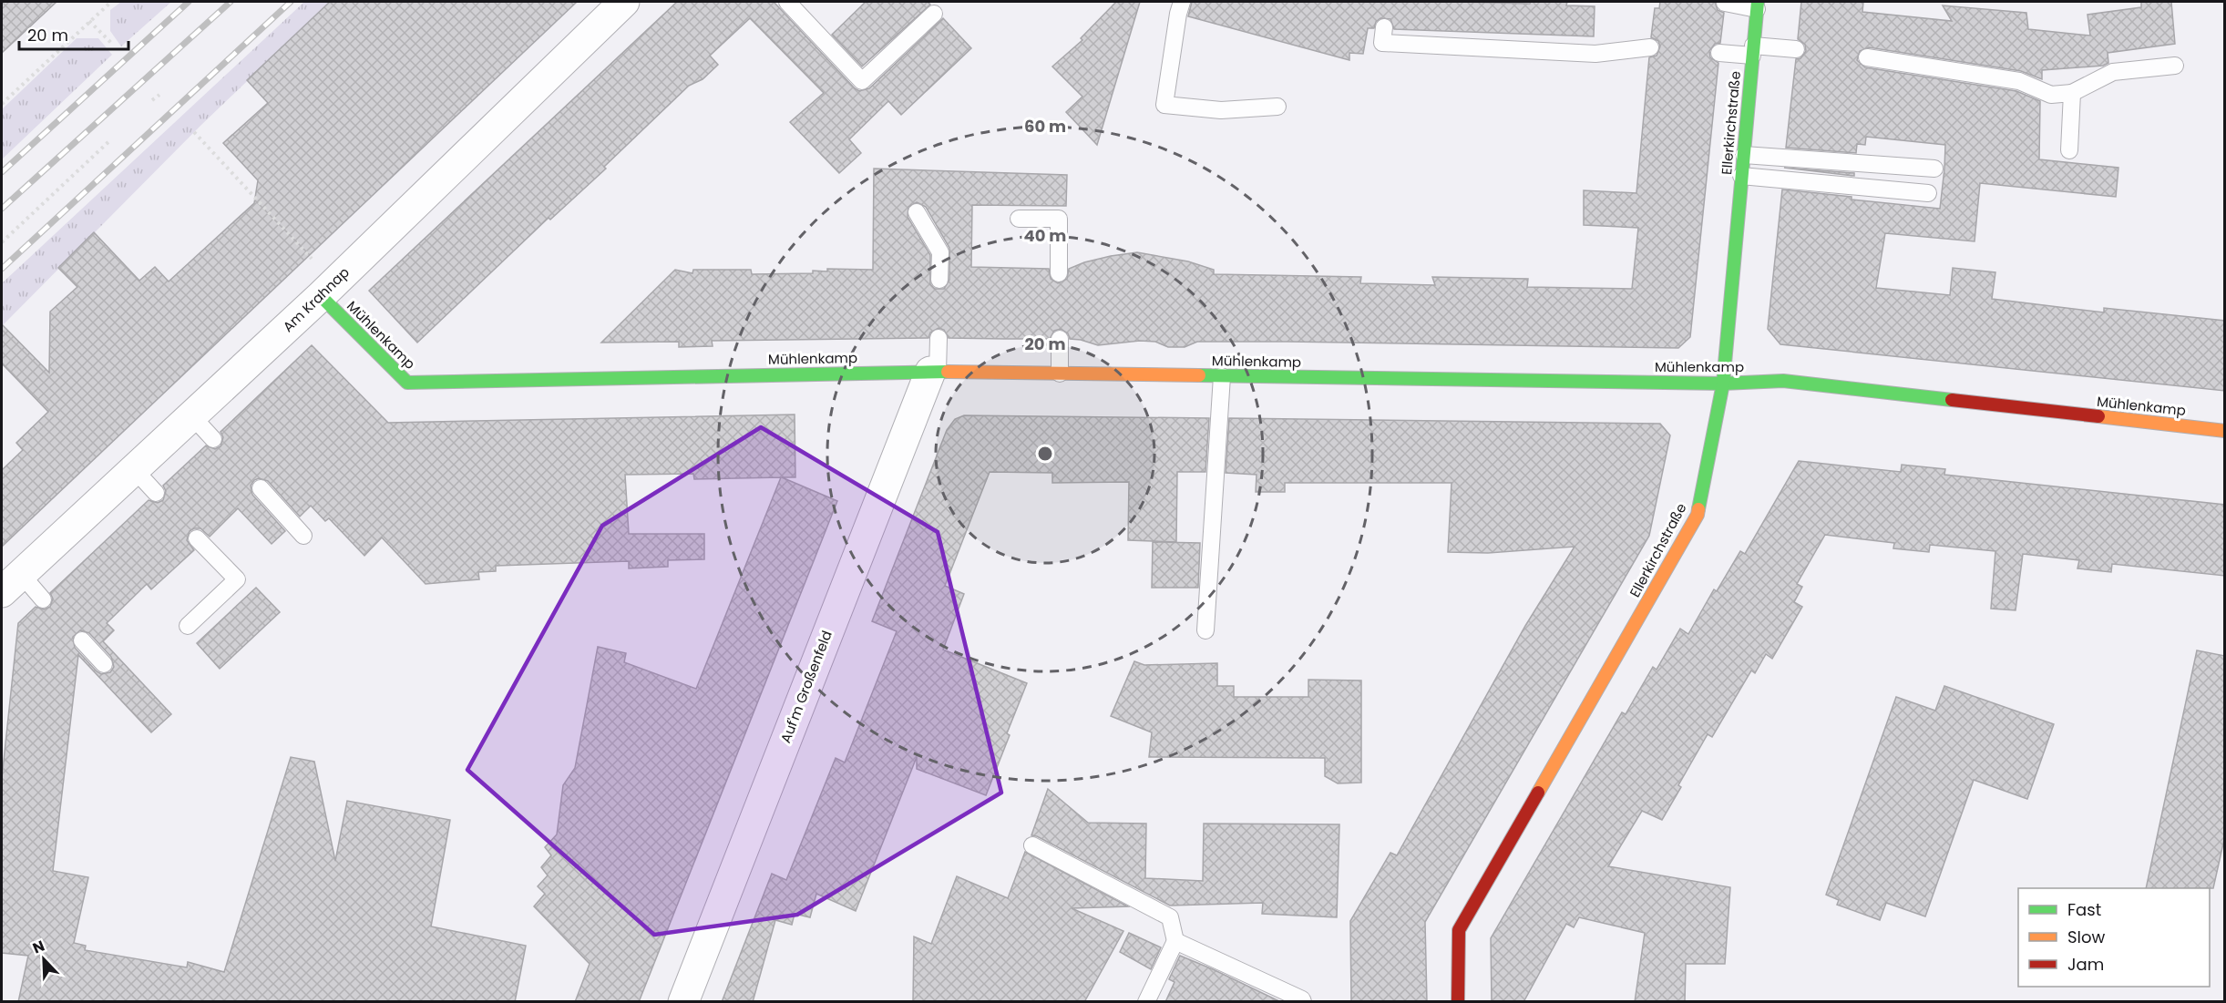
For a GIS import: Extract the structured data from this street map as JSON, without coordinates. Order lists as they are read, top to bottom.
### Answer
{
  "streets": {
    "street": [
      "Ellerkirchstraße",
      "Am Krahnap",
      "Mühlenkamp",
      "Auf'm Großenfeld"
    ]
  },
  "crossings": [
    ["Ellerkirchstraße", "Mühlenkamp"],
    ["Am Krahnap", "Mühlenkamp"],
    ["Mühlenkamp", "Auf'm Großenfeld"]
  ],
  "legend": ["Fast", "Slow", "Jam"],
  "scale_bar": "20 m",
  "north": "top left",
  "rings": ["60 m", "40 m", "20 m"]
}
